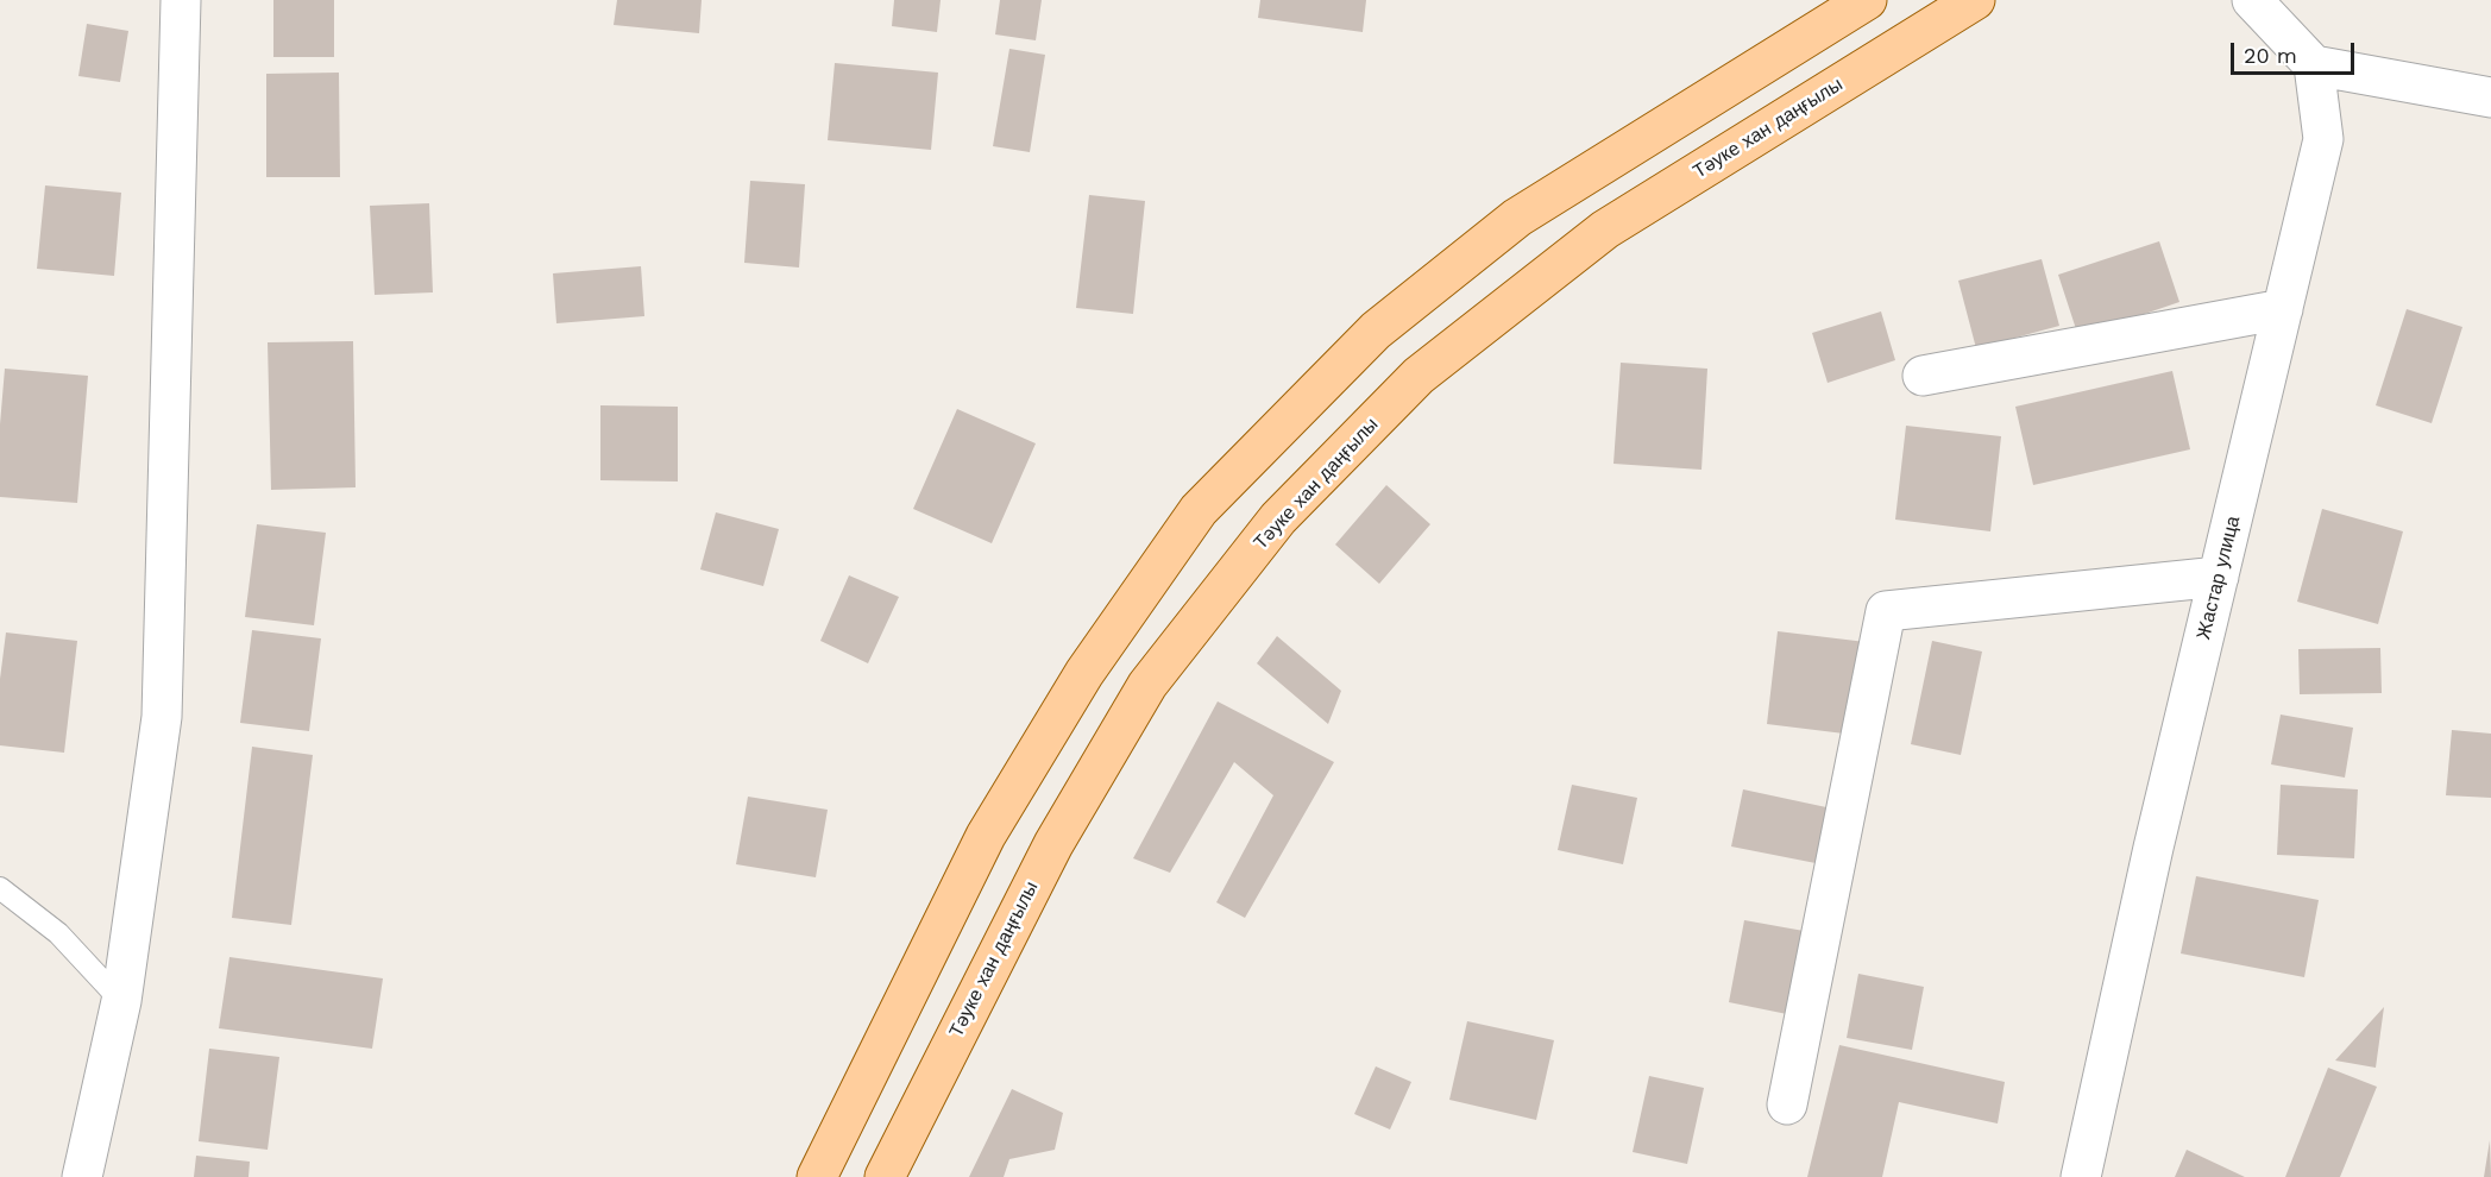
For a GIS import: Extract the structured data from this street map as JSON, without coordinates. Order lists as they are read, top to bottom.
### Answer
{
  "streets": {
    "main road": ["Тәуке хан даңғылы"],
    "street": ["Жастар улица"]
  },
  "scale_bar": "20 m"
}
